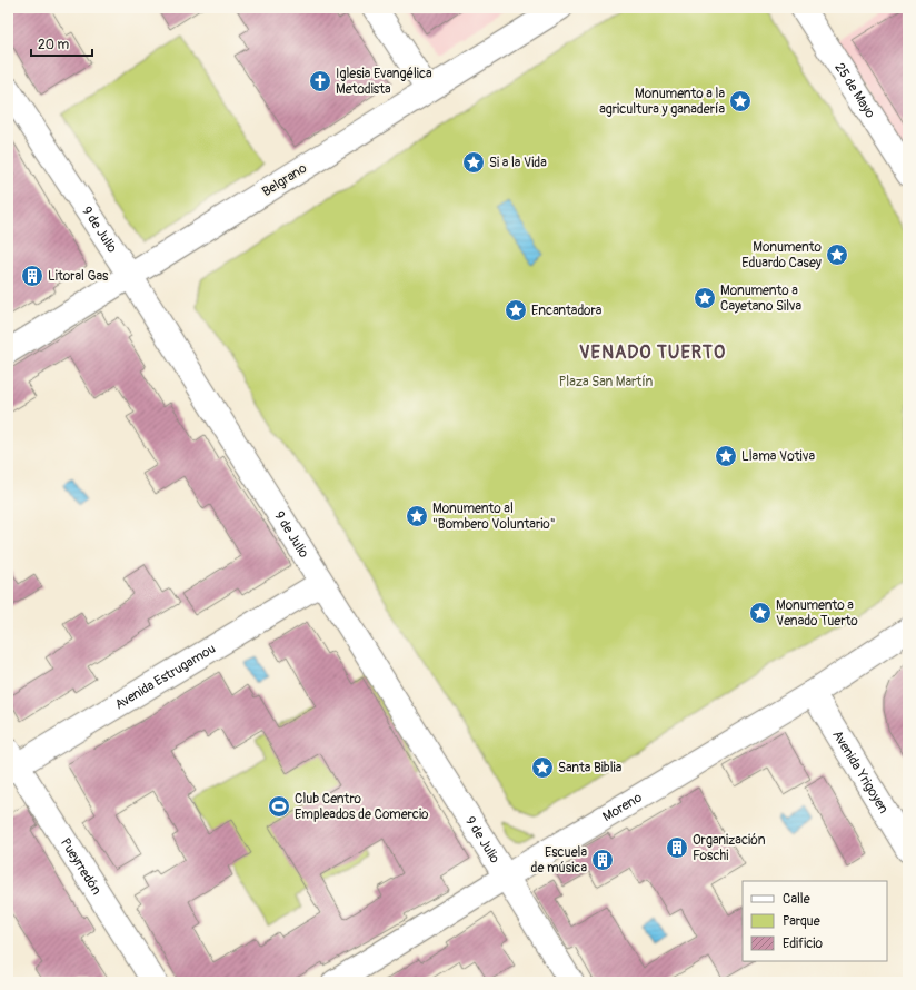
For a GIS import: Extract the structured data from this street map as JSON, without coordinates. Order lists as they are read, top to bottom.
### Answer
{
  "streets": {
    "main road": [
      "25 de Mayo",
      "Belgrano",
      "9 de Julio",
      "Avenida Estrugamou",
      "Avenida Yrigoyen",
      "Moreno",
      "Pueyrredón"
    ]
  },
  "crossings": [
    ["Belgrano", "9 de Julio"],
    ["9 de Julio", "Avenida Estrugamou"],
    ["9 de Julio", "Moreno"],
    ["Avenida Estrugamou", "Pueyrredón"],
    ["Avenida Yrigoyen", "Moreno"]
  ],
  "districts": ["VENADO TUERTO"],
  "parks": ["Plaza San Martín"],
  "places": {
    "church": ["Iglesia Evangélica Metodista"],
    "place": [
      "Monumento a la agricultura y ganadería",
      "Si a la Vida",
      "Monumento Eduardo Casey",
      "Monumento a Cayetano Silva",
      "Encantadora",
      "Llama Votiva",
      "Monumento al \"Bombero Voluntario\"",
      "Monumento a Venado Tuerto",
      "Santa Biblia"
    ],
    "building": ["Litoral Gas", "Organización Foschi", "Escuela de música"],
    "sports": ["Club Centro Empleados de Comercio"]
  },
  "legend": ["Calle", "Parque", "Edificio"],
  "scale_bar": "20 m"
}
